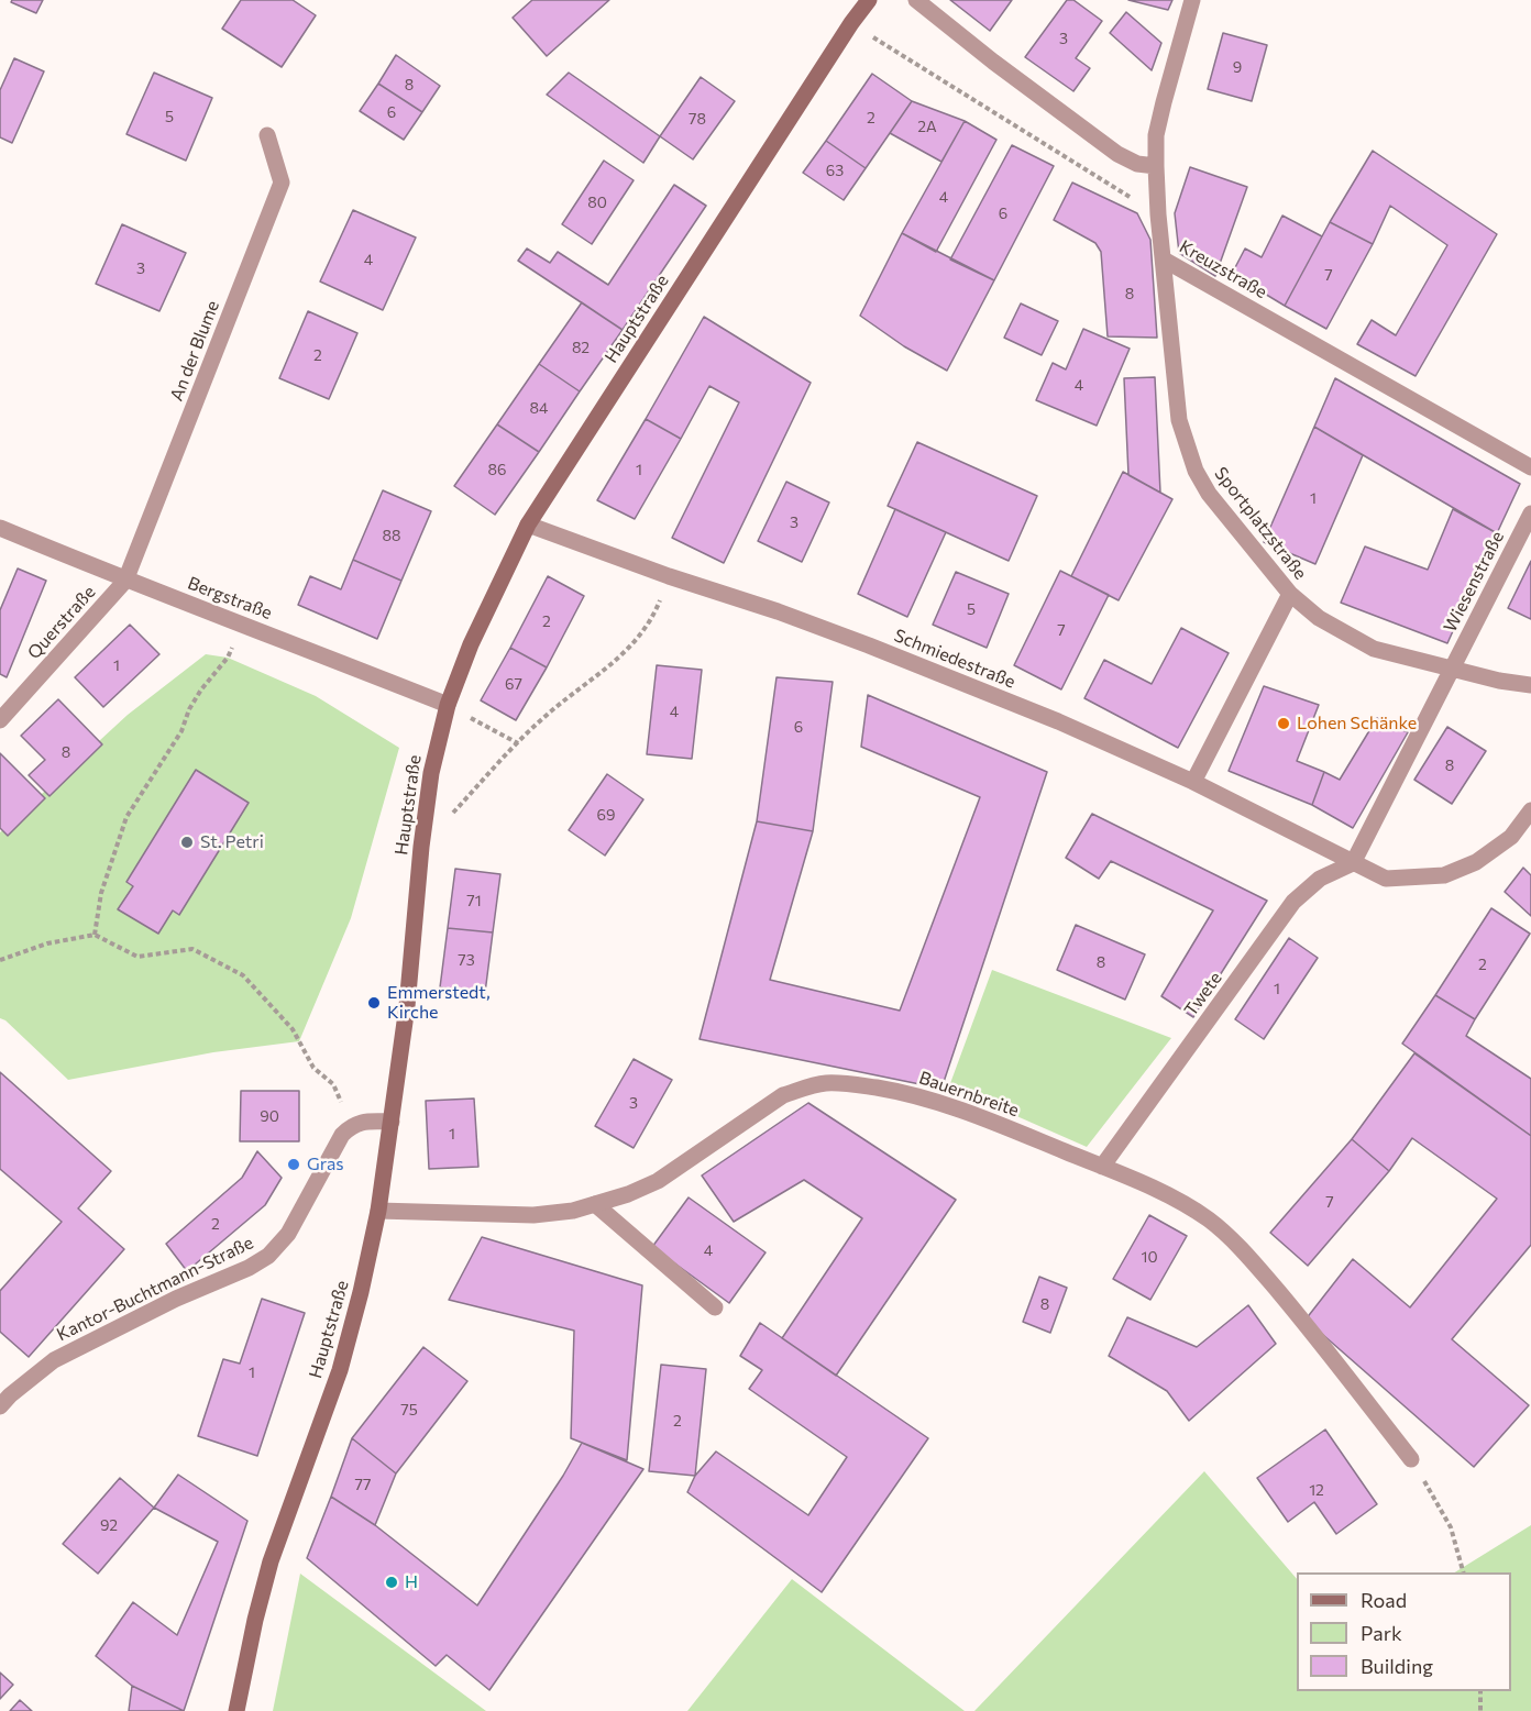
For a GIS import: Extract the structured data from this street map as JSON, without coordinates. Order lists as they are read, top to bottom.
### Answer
{
  "streets": {
    "main road": ["Hauptstraße"],
    "street": [
      "Kreuzstraße",
      "An der Blume",
      "Sportplatzstraße",
      "Wiesenstraße",
      "Bergstraße",
      "Querstraße",
      "Schmiedestraße",
      "Twete",
      "Bauernbreite",
      "Kantor-Buchtmann-Straße"
    ]
  },
  "crossings": [
    ["Kreuzstraße", "Sportplatzstraße"],
    ["Hauptstraße", "Bergstraße"],
    ["Hauptstraße", "Schmiedestraße"],
    ["Hauptstraße", "Bauernbreite"],
    ["An der Blume", "Bergstraße"],
    ["An der Blume", "Querstraße"],
    ["Sportplatzstraße", "Wiesenstraße"],
    ["Wiesenstraße", "Schmiedestraße"],
    ["Wiesenstraße", "Twete"],
    ["Bergstraße", "Querstraße"],
    ["Schmiedestraße", "Twete"],
    ["Twete", "Bauernbreite"]
  ],
  "places": [
    "Lohen Schänke",
    "St. Petri",
    "Emmerstedt, Kirche",
    "Gras",
    "H"
  ],
  "house_numbers": [
    "3",
    "9",
    "8",
    "6",
    "5",
    "2",
    "78",
    "2A",
    "63",
    "4",
    "80",
    "6",
    "4",
    "3",
    "7",
    "8",
    "82",
    "2",
    "4",
    "84",
    "86",
    "1",
    "1",
    "3",
    "88",
    "5",
    "2",
    "7",
    "1",
    "67",
    "4",
    "6",
    "8",
    "8",
    "69",
    "71",
    "73",
    "8",
    "2",
    "1",
    "3",
    "90",
    "1",
    "7",
    "2",
    "4",
    "10",
    "8",
    "1",
    "75",
    "2",
    "77",
    "12",
    "92"
  ],
  "legend": ["Road", "Park", "Building"]
}
